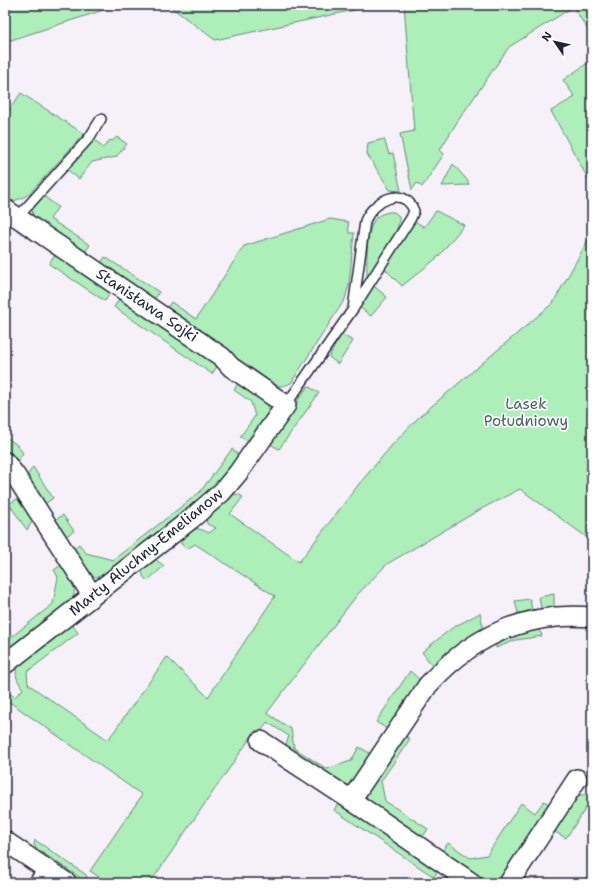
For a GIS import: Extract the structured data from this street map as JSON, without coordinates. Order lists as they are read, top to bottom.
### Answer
{
  "streets": {
    "street": ["Stanisława Sojki", "Marty Aluchny-Emelianow"]
  },
  "crossings": [
    ["Stanisława Sojki", "Marty Aluchny-Emelianow"]
  ],
  "parks": ["Lasek Południowy"],
  "north": "top left"
}
